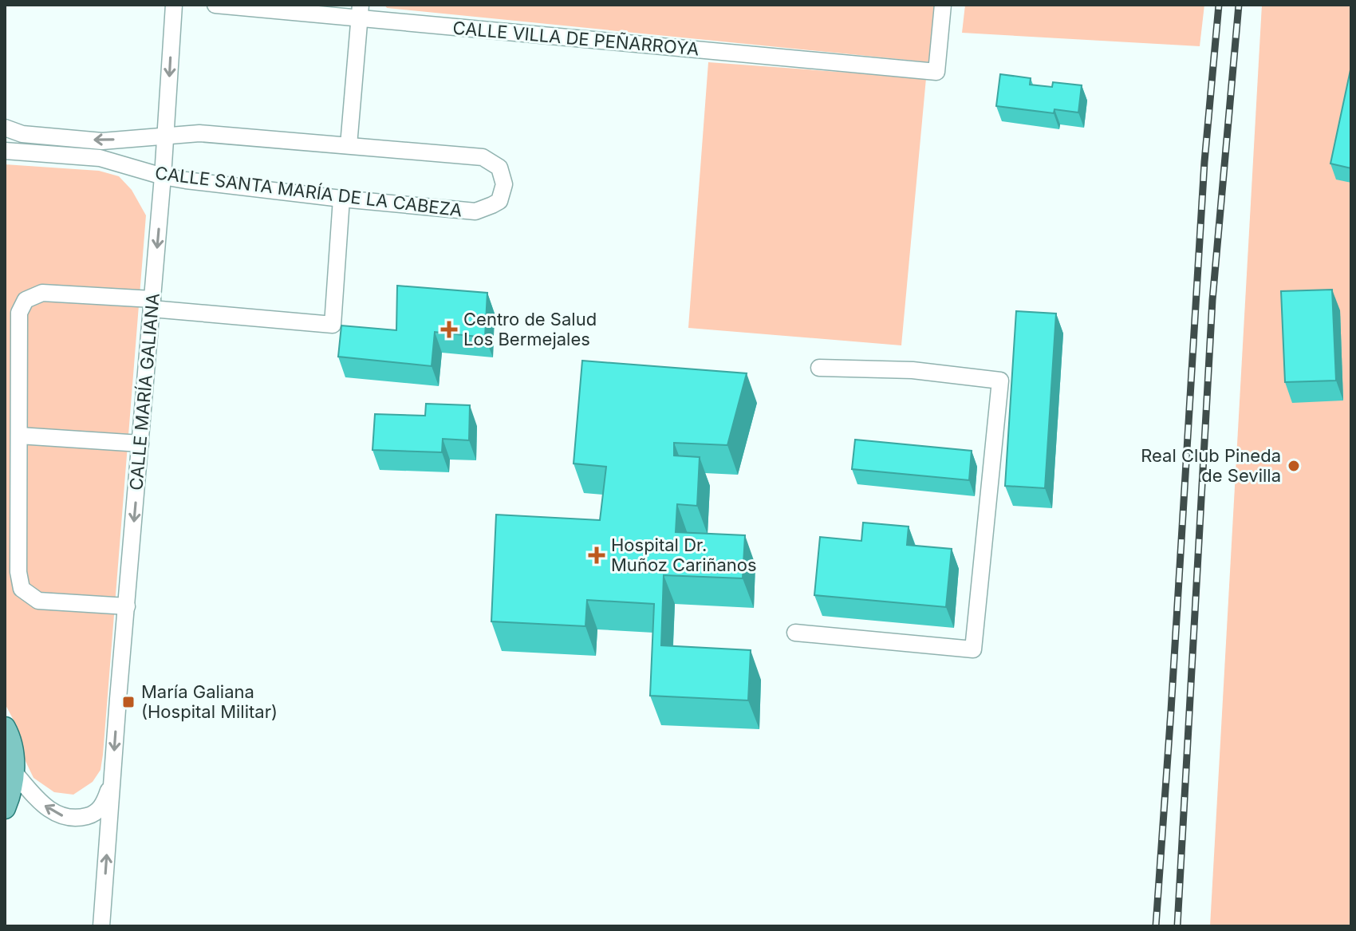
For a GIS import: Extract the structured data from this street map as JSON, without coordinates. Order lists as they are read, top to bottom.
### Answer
{
  "streets": {
    "street": ["CALLE VILLA DE PEÑARROYA", "CALLE SANTA MARÍA DE LA CABEZA", "CALLE MARÍA GALIANA"]
  },
  "crossings": [
    ["CALLE SANTA MARÍA DE LA CABEZA", "CALLE MARÍA GALIANA"]
  ],
  "places": {
    "health": ["Centro de Salud Los Bermejales", "Hospital Dr. Muñoz Cariñanos"],
    "other": ["Real Club Pineda de Sevilla"],
    "transit": ["María Galiana (Hospital Militar)"]
  }
}
